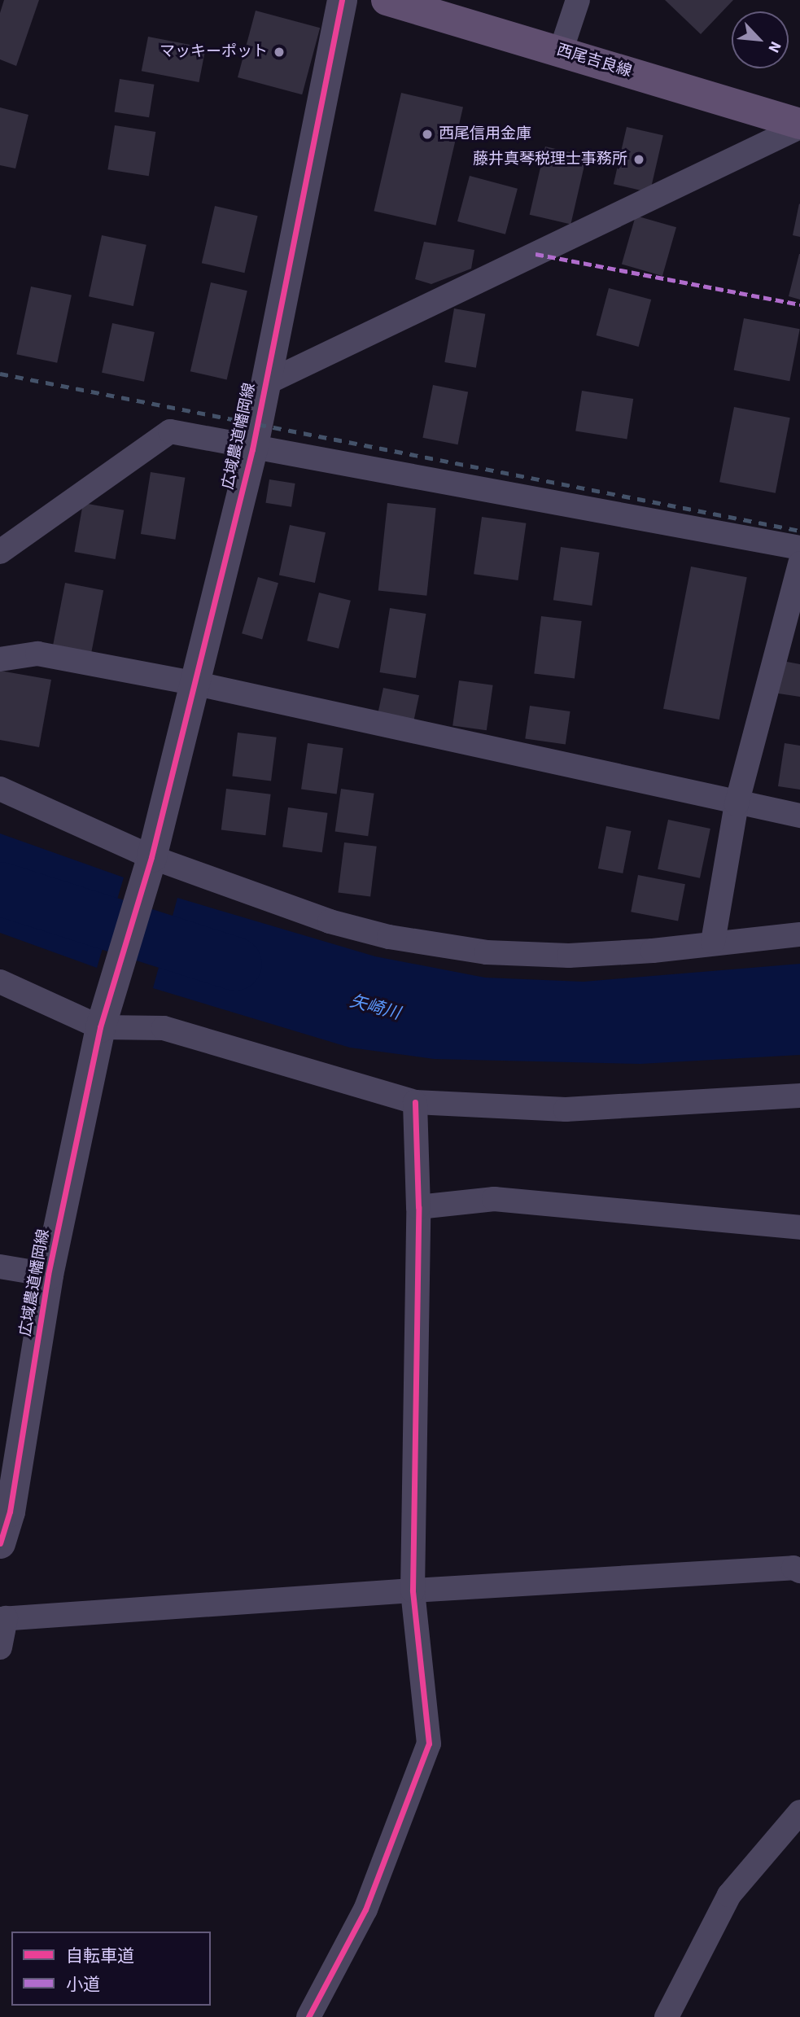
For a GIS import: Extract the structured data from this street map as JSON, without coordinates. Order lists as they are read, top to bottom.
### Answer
{
  "streets": {
    "main road": ["西尾吉良線"],
    "street": ["広域農道幡岡線"]
  },
  "water": ["矢崎川"],
  "places": ["マッキーポット", "西尾信用金庫", "藤井真琴税理士事務所"],
  "legend": ["自転車道", "小道"],
  "north": "bottom right"
}
